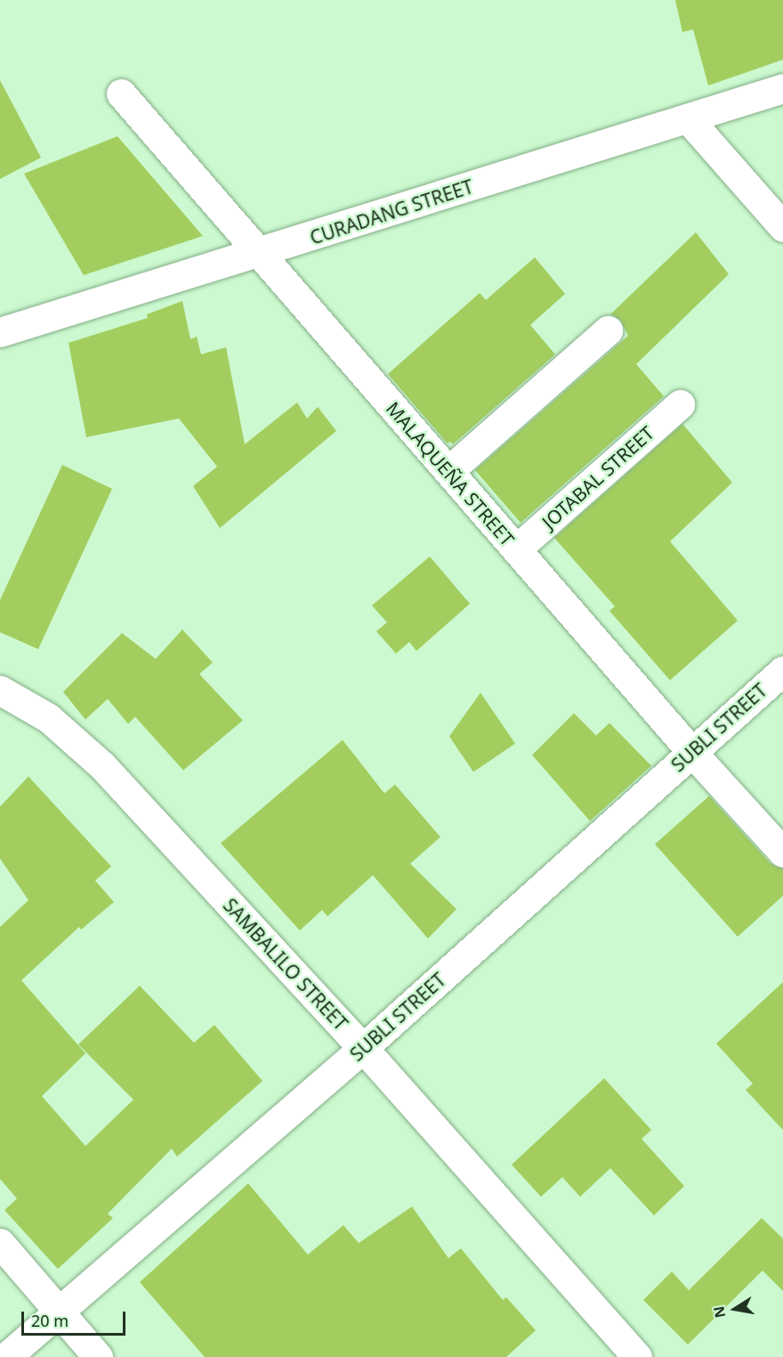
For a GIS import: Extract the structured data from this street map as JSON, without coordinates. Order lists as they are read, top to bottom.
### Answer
{
  "streets": {
    "street": [
      "CURADANG STREET",
      "MALAQUEÑA STREET",
      "JOTABAL STREET",
      "SUBLI STREET",
      "SAMBALILO STREET"
    ]
  },
  "crossings": [
    ["CURADANG STREET", "MALAQUEÑA STREET"],
    ["MALAQUEÑA STREET", "JOTABAL STREET"],
    ["MALAQUEÑA STREET", "SUBLI STREET"],
    ["SUBLI STREET", "SAMBALILO STREET"]
  ],
  "scale_bar": "20 m",
  "north": "left"
}
